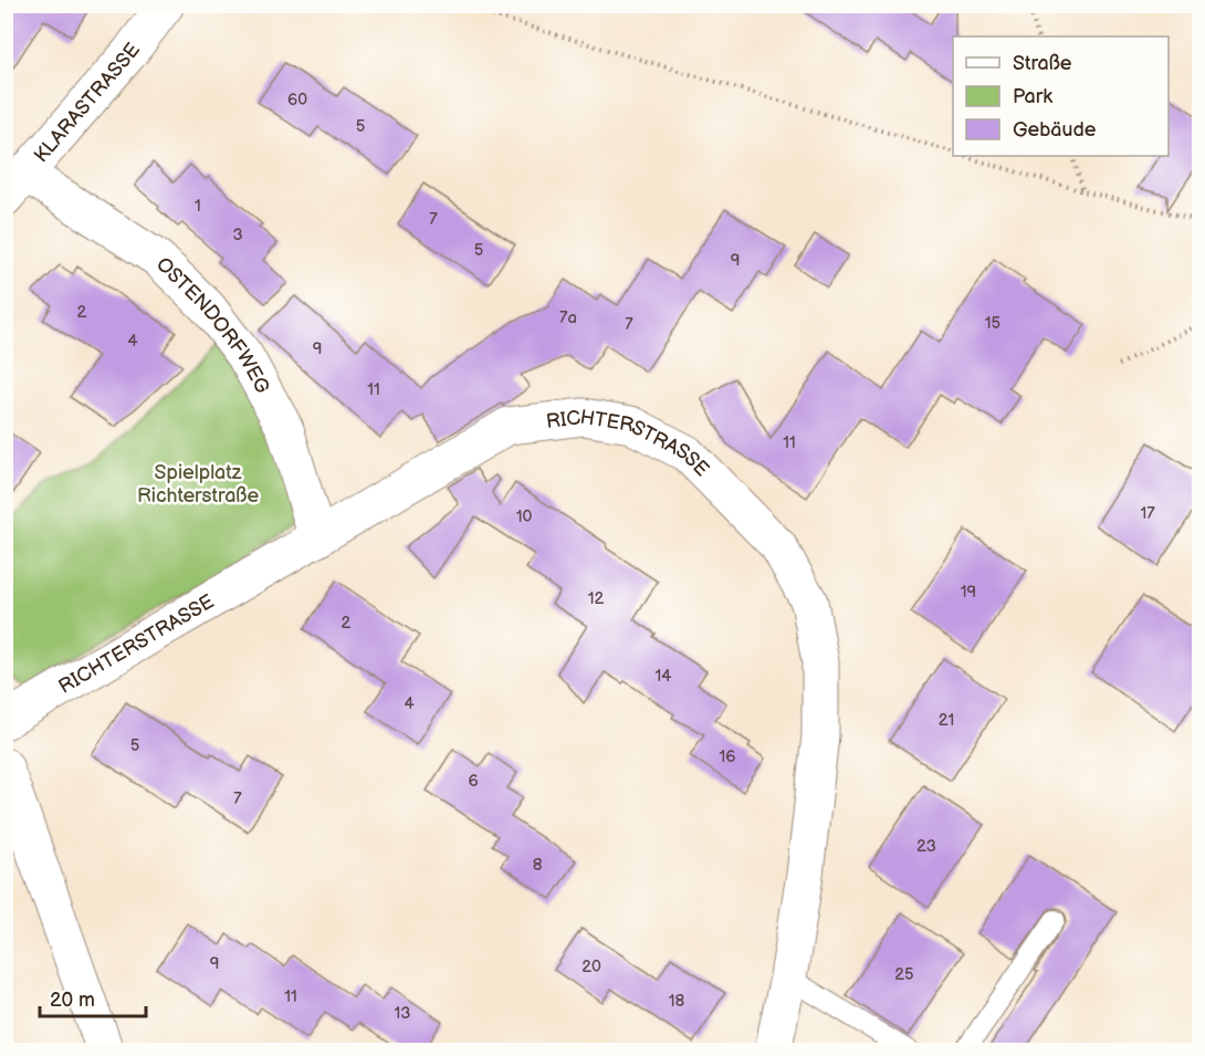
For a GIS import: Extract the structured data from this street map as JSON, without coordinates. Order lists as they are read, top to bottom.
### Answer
{
  "streets": {
    "street": ["KLARASTRASSE", "OSTENDORFWEG", "RICHTERSTRASSE"]
  },
  "crossings": [
    ["KLARASTRASSE", "OSTENDORFWEG"],
    ["OSTENDORFWEG", "RICHTERSTRASSE"]
  ],
  "parks": ["Spielplatz Richterstraße"],
  "house_numbers": [
    "60",
    "5",
    "1",
    "7",
    "3",
    "5",
    "9",
    "2",
    "7a",
    "15",
    "7",
    "4",
    "9",
    "11",
    "11",
    "17",
    "10",
    "19",
    "12",
    "2",
    "14",
    "4",
    "21",
    "5",
    "16",
    "6",
    "7",
    "23",
    "8",
    "9",
    "20",
    "25",
    "11",
    "18",
    "13"
  ],
  "legend": ["Straße", "Park", "Gebäude"],
  "scale_bar": "20 m"
}
